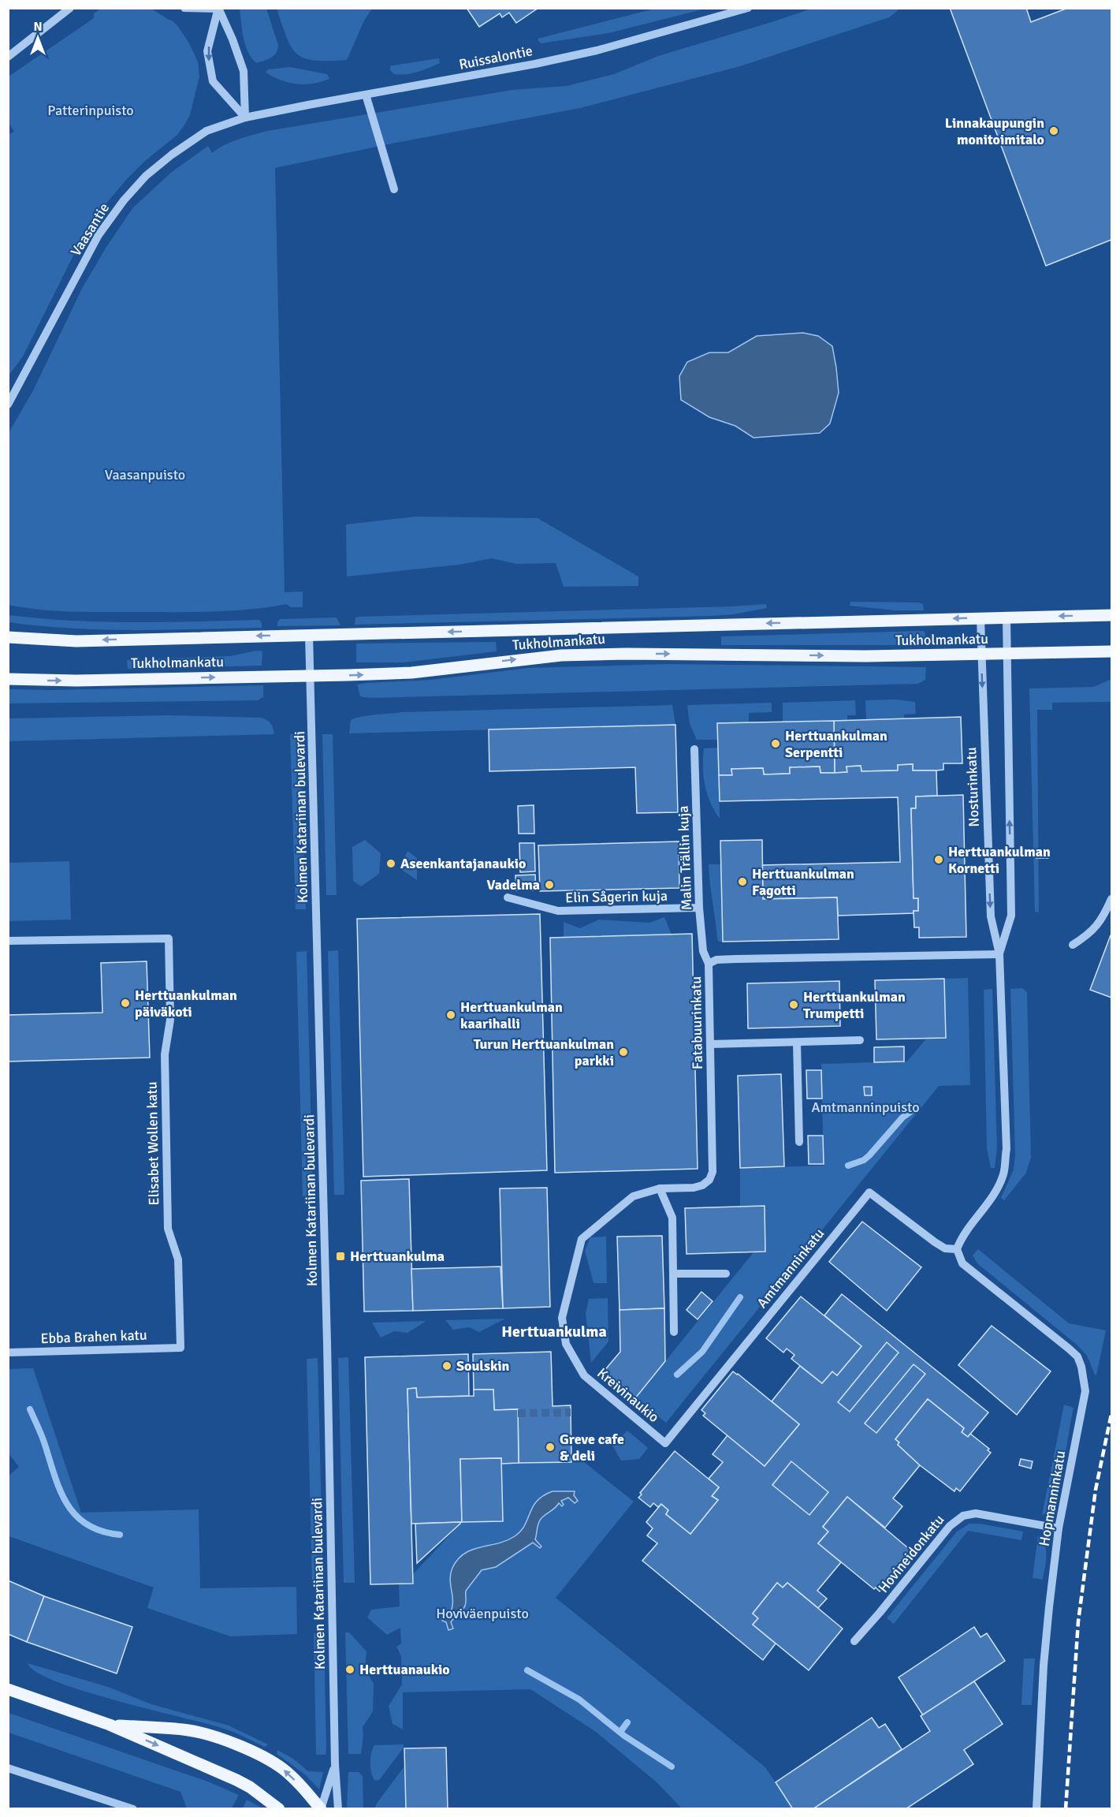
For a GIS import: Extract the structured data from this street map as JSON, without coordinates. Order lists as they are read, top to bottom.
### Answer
{
  "streets": {
    "main road": ["Tukholmankatu"],
    "street": [
      "Ruissalontie",
      "Vaasantie",
      "Nosturinkatu",
      "Kolmen Katariinan bulevardi",
      "Malin Trällin kuja",
      "Elin Sågerin kuja",
      "Fatabuurinkatu",
      "Elisabet Wollen katu",
      "Amtmanninkatu",
      "Ebba Brahen katu",
      "Kreivinaukio",
      "Hopmanninkatu",
      "Hovineidonkatu"
    ]
  },
  "crossings": [
    ["Ruissalontie", "Vaasantie"],
    ["Tukholmankatu", "Nosturinkatu"],
    ["Tukholmankatu", "Kolmen Katariinan bulevardi"],
    ["Nosturinkatu", "Fatabuurinkatu"],
    ["Nosturinkatu", "Amtmanninkatu"],
    ["Nosturinkatu", "Hopmanninkatu"],
    ["Malin Trällin kuja", "Elin Sågerin kuja"],
    ["Malin Trällin kuja", "Fatabuurinkatu"],
    ["Fatabuurinkatu", "Kreivinaukio"],
    ["Elisabet Wollen katu", "Ebba Brahen katu"],
    ["Amtmanninkatu", "Kreivinaukio"],
    ["Amtmanninkatu", "Hopmanninkatu"],
    ["Hopmanninkatu", "Hovineidonkatu"]
  ],
  "districts": ["Herttuankulma"],
  "parks": [
    "Patterinpuisto",
    "Vaasanpuisto",
    "Amtmanninpuisto",
    "Hoviväenpuisto"
  ],
  "places": {
    "other": [
      "Linnakaupungin monitoimitalo",
      "Herttuankulman Serpentti",
      "Herttuankulman Kornetti",
      "Aseenkantajanaukio",
      "Herttuankulman Fagotti",
      "Vadelma",
      "Herttuankulman päiväkoti",
      "Herttuankulman Trumpetti",
      "Herttuankulman kaarihalli",
      "Turun Herttuankulman parkki",
      "Soulskin",
      "Greve cafe & deli",
      "Herttuanaukio"
    ],
    "transit": ["Herttuankulma"]
  },
  "north": "top"
}
